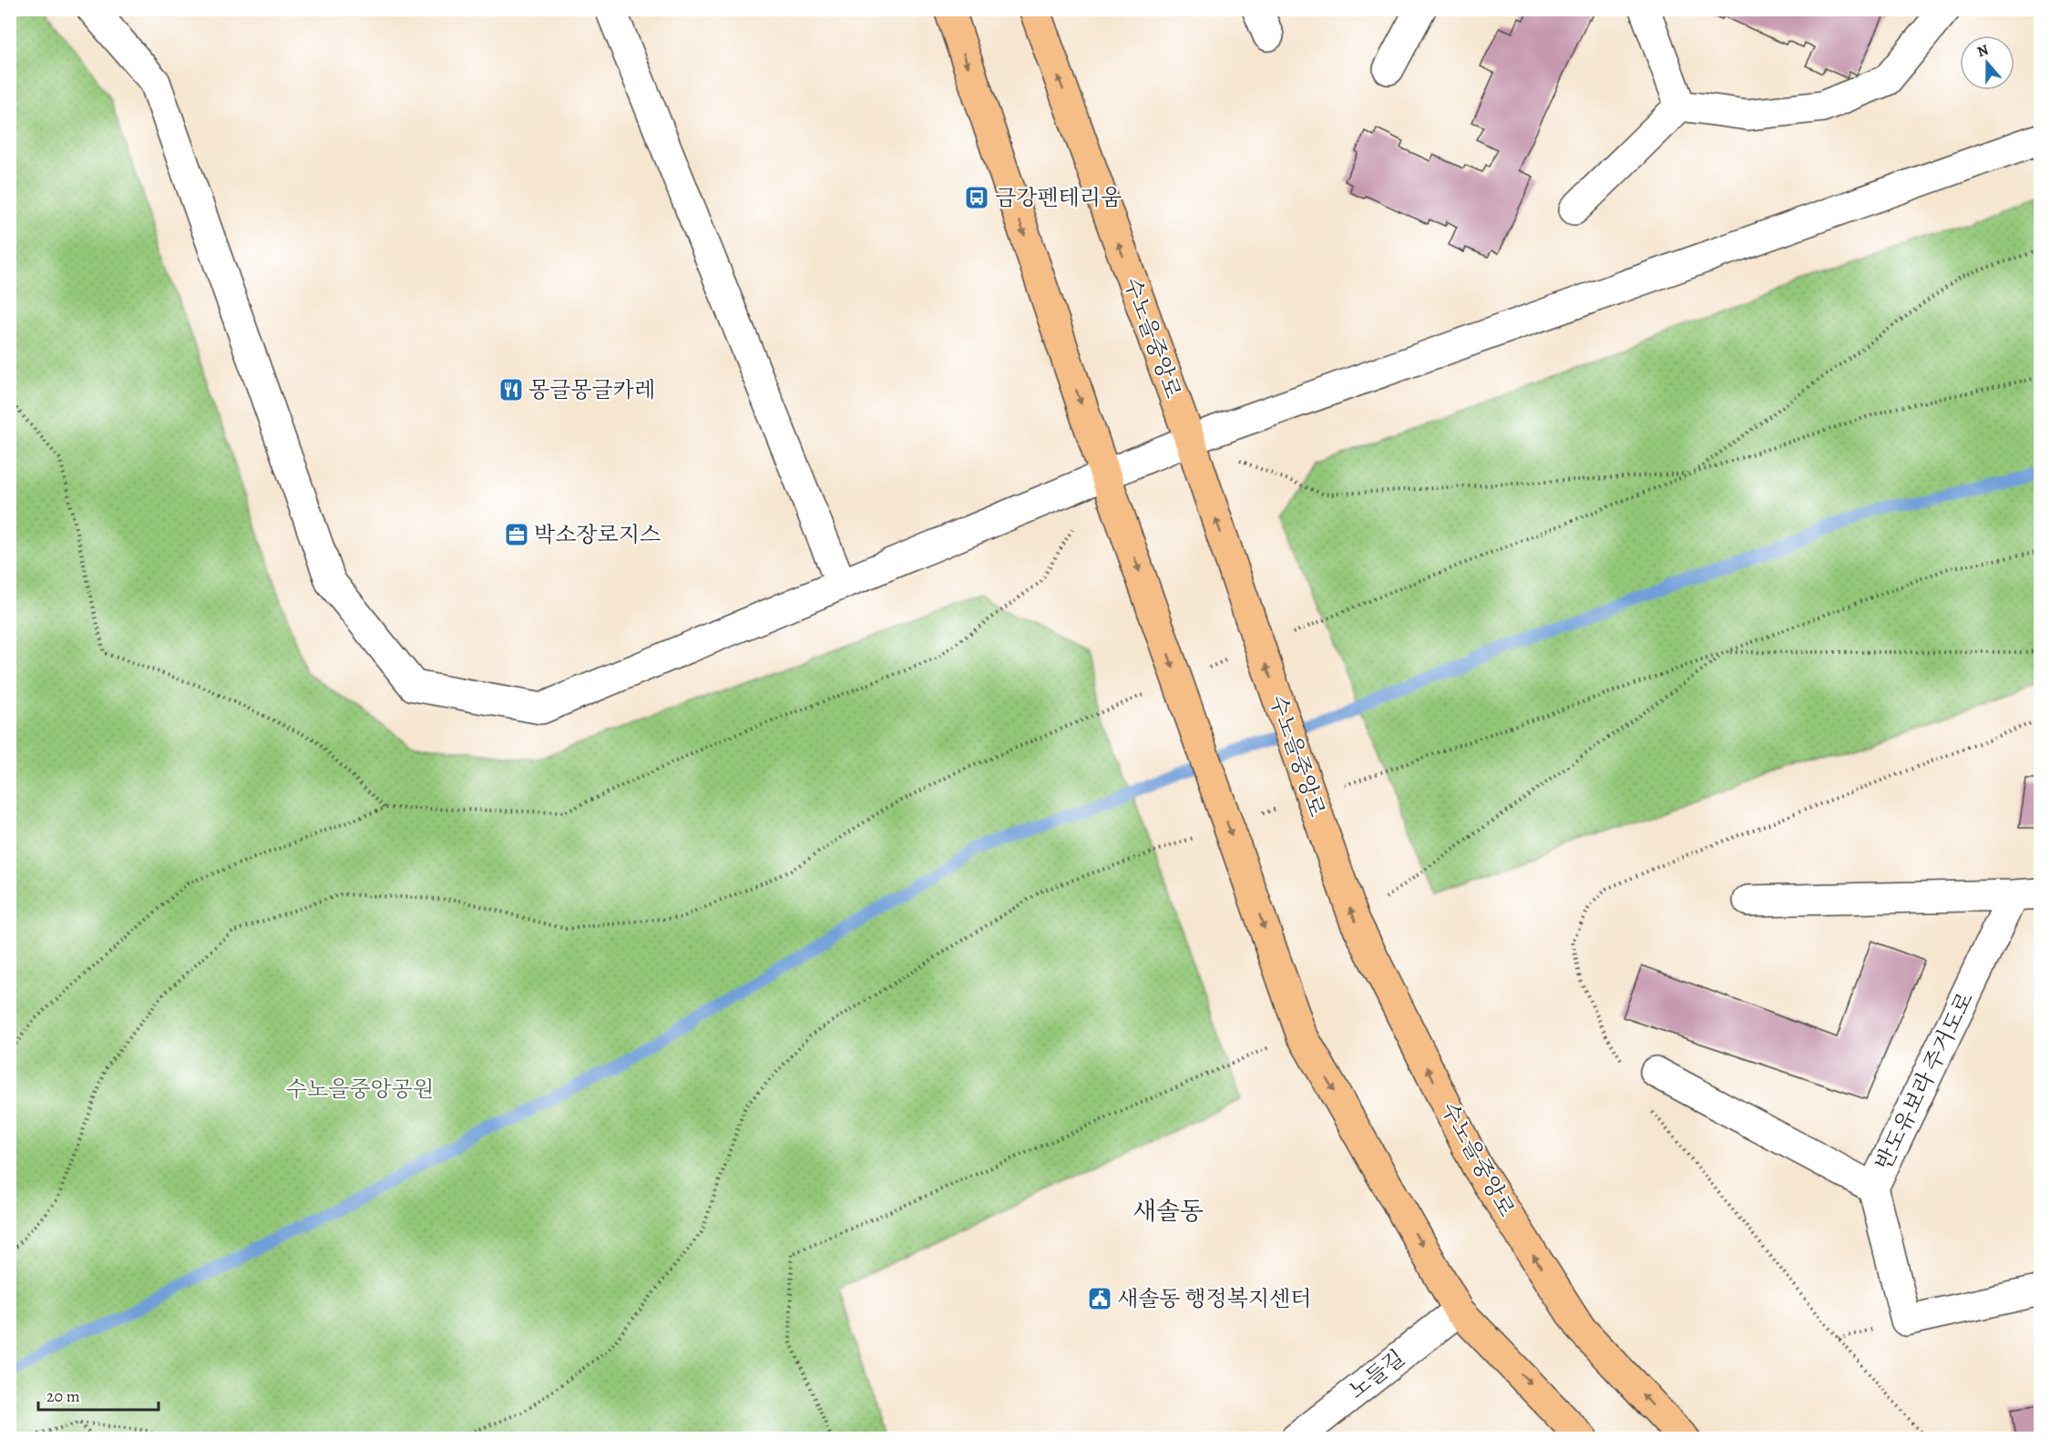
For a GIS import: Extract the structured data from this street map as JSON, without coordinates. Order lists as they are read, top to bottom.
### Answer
{
  "streets": {
    "main road": ["수노을중앙로"],
    "street": ["반도유보라 주거도로", "노들길"]
  },
  "districts": ["새솔동"],
  "parks": ["수노을중앙공원"],
  "places": {
    "bus stop": ["금강펜테리움"],
    "restaurant": ["몽글몽글카레"],
    "office": ["박소장로지스"],
    "public building": ["새솔동 행정복지센터"]
  },
  "scale_bar": "20 m",
  "north": "top"
}
